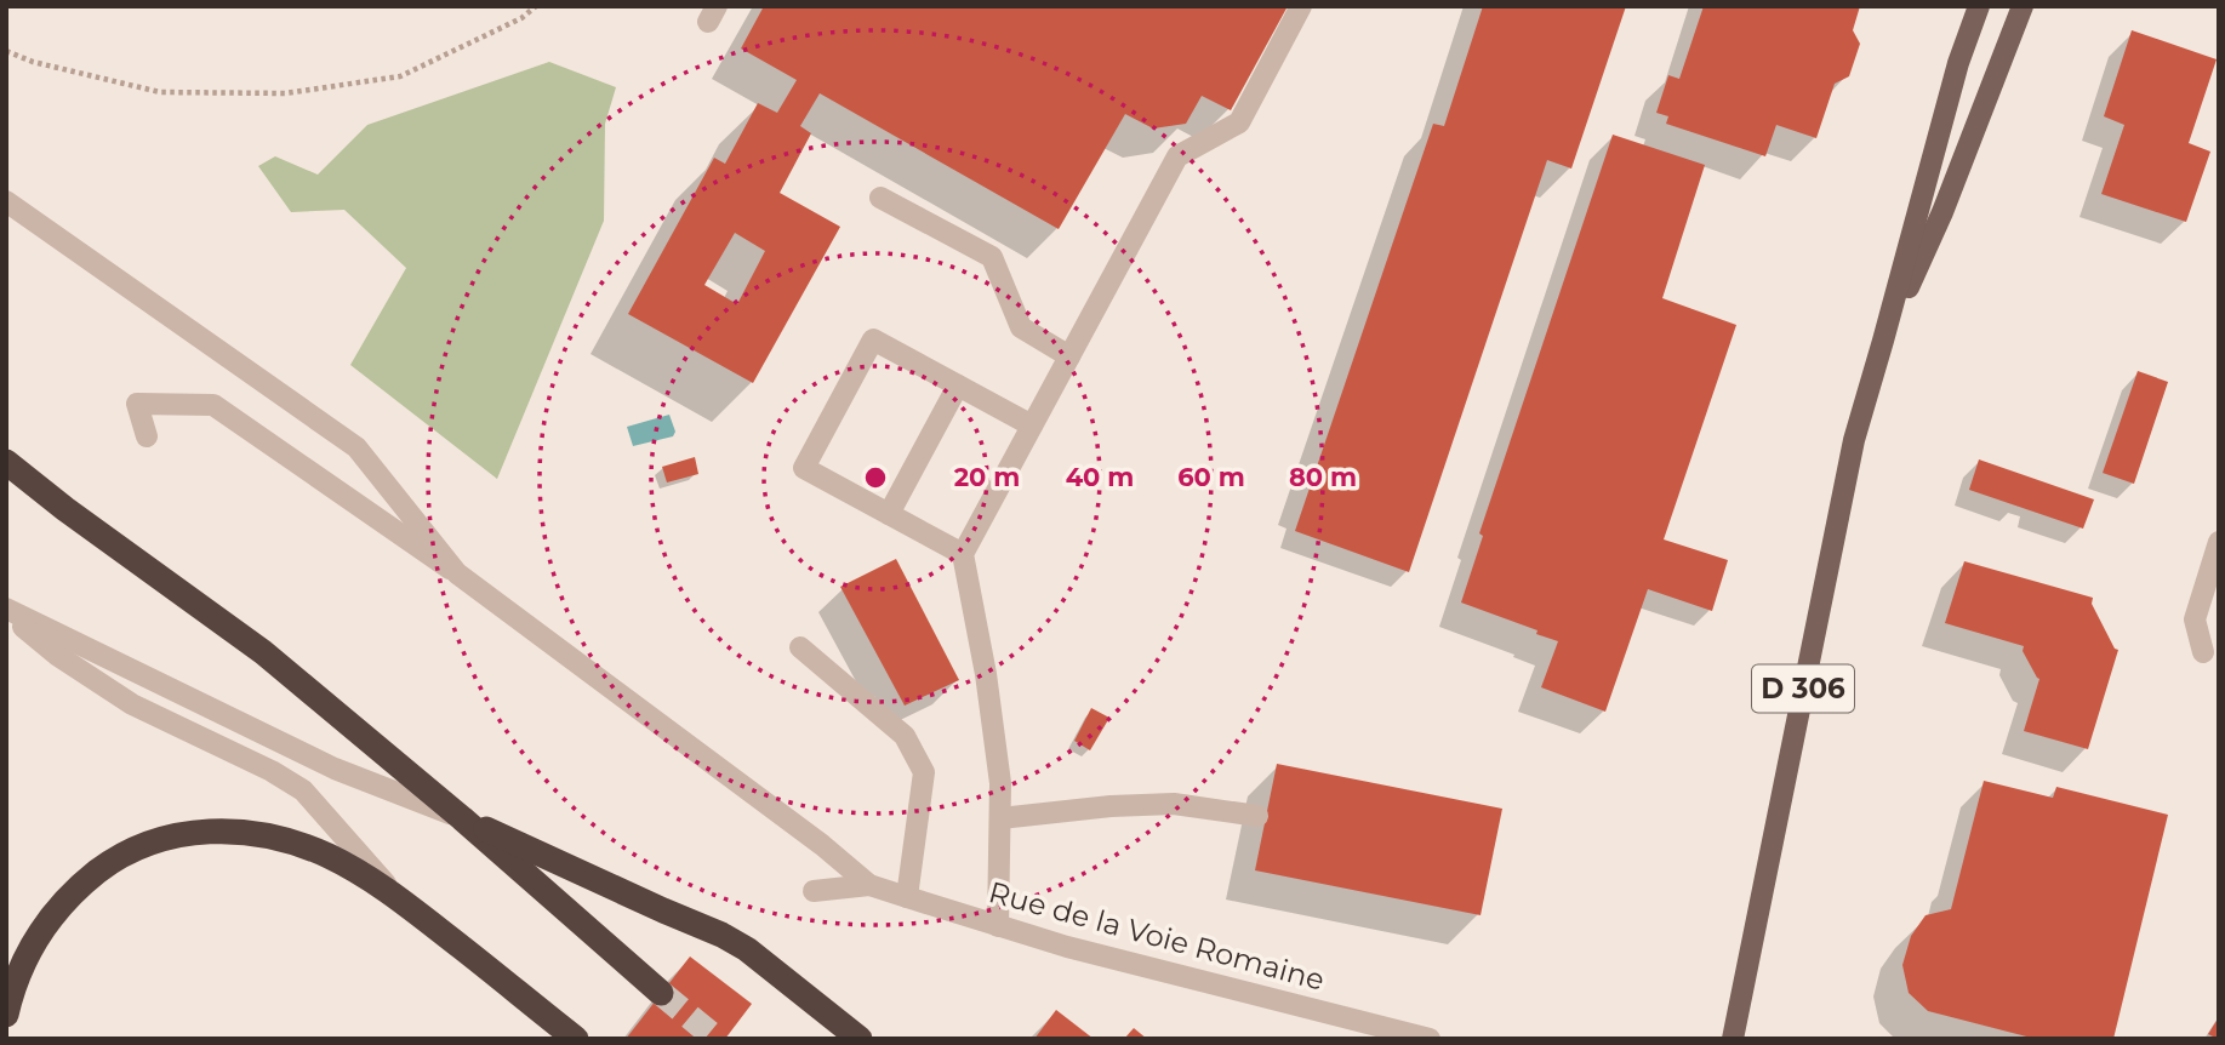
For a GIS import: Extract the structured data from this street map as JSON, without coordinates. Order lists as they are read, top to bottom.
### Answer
{
  "streets": {
    "main road": ["D 306"],
    "street": ["Rue de la Voie Romaine"]
  },
  "rings": [
    "20 m",
    "40 m",
    "60 m",
    "80 m"
  ]
}
